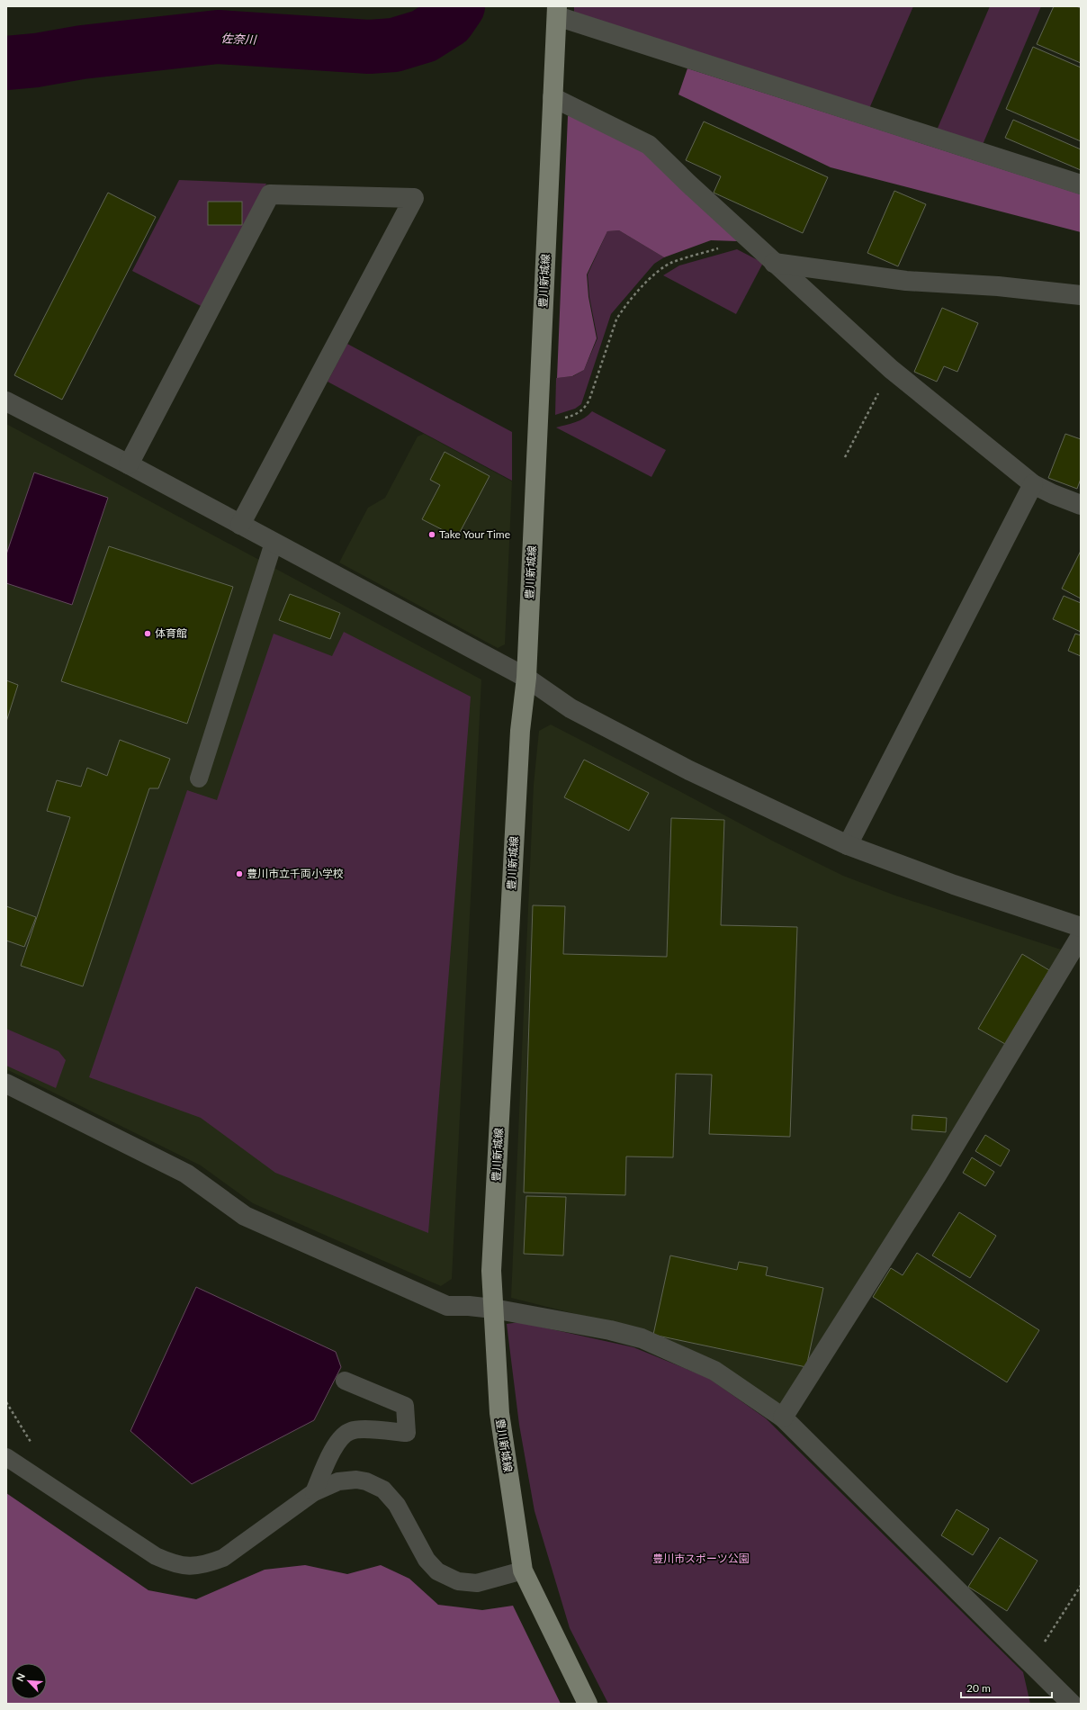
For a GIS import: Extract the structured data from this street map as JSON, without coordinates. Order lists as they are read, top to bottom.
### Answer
{
  "streets": {
    "main road": ["豊川新城線"]
  },
  "water": ["佐奈川"],
  "parks": ["豊川市スポーツ公園"],
  "places": ["Take Your Time", "体育館", "豊川市立千両小学校"],
  "scale_bar": "20 m",
  "north": "top left"
}
